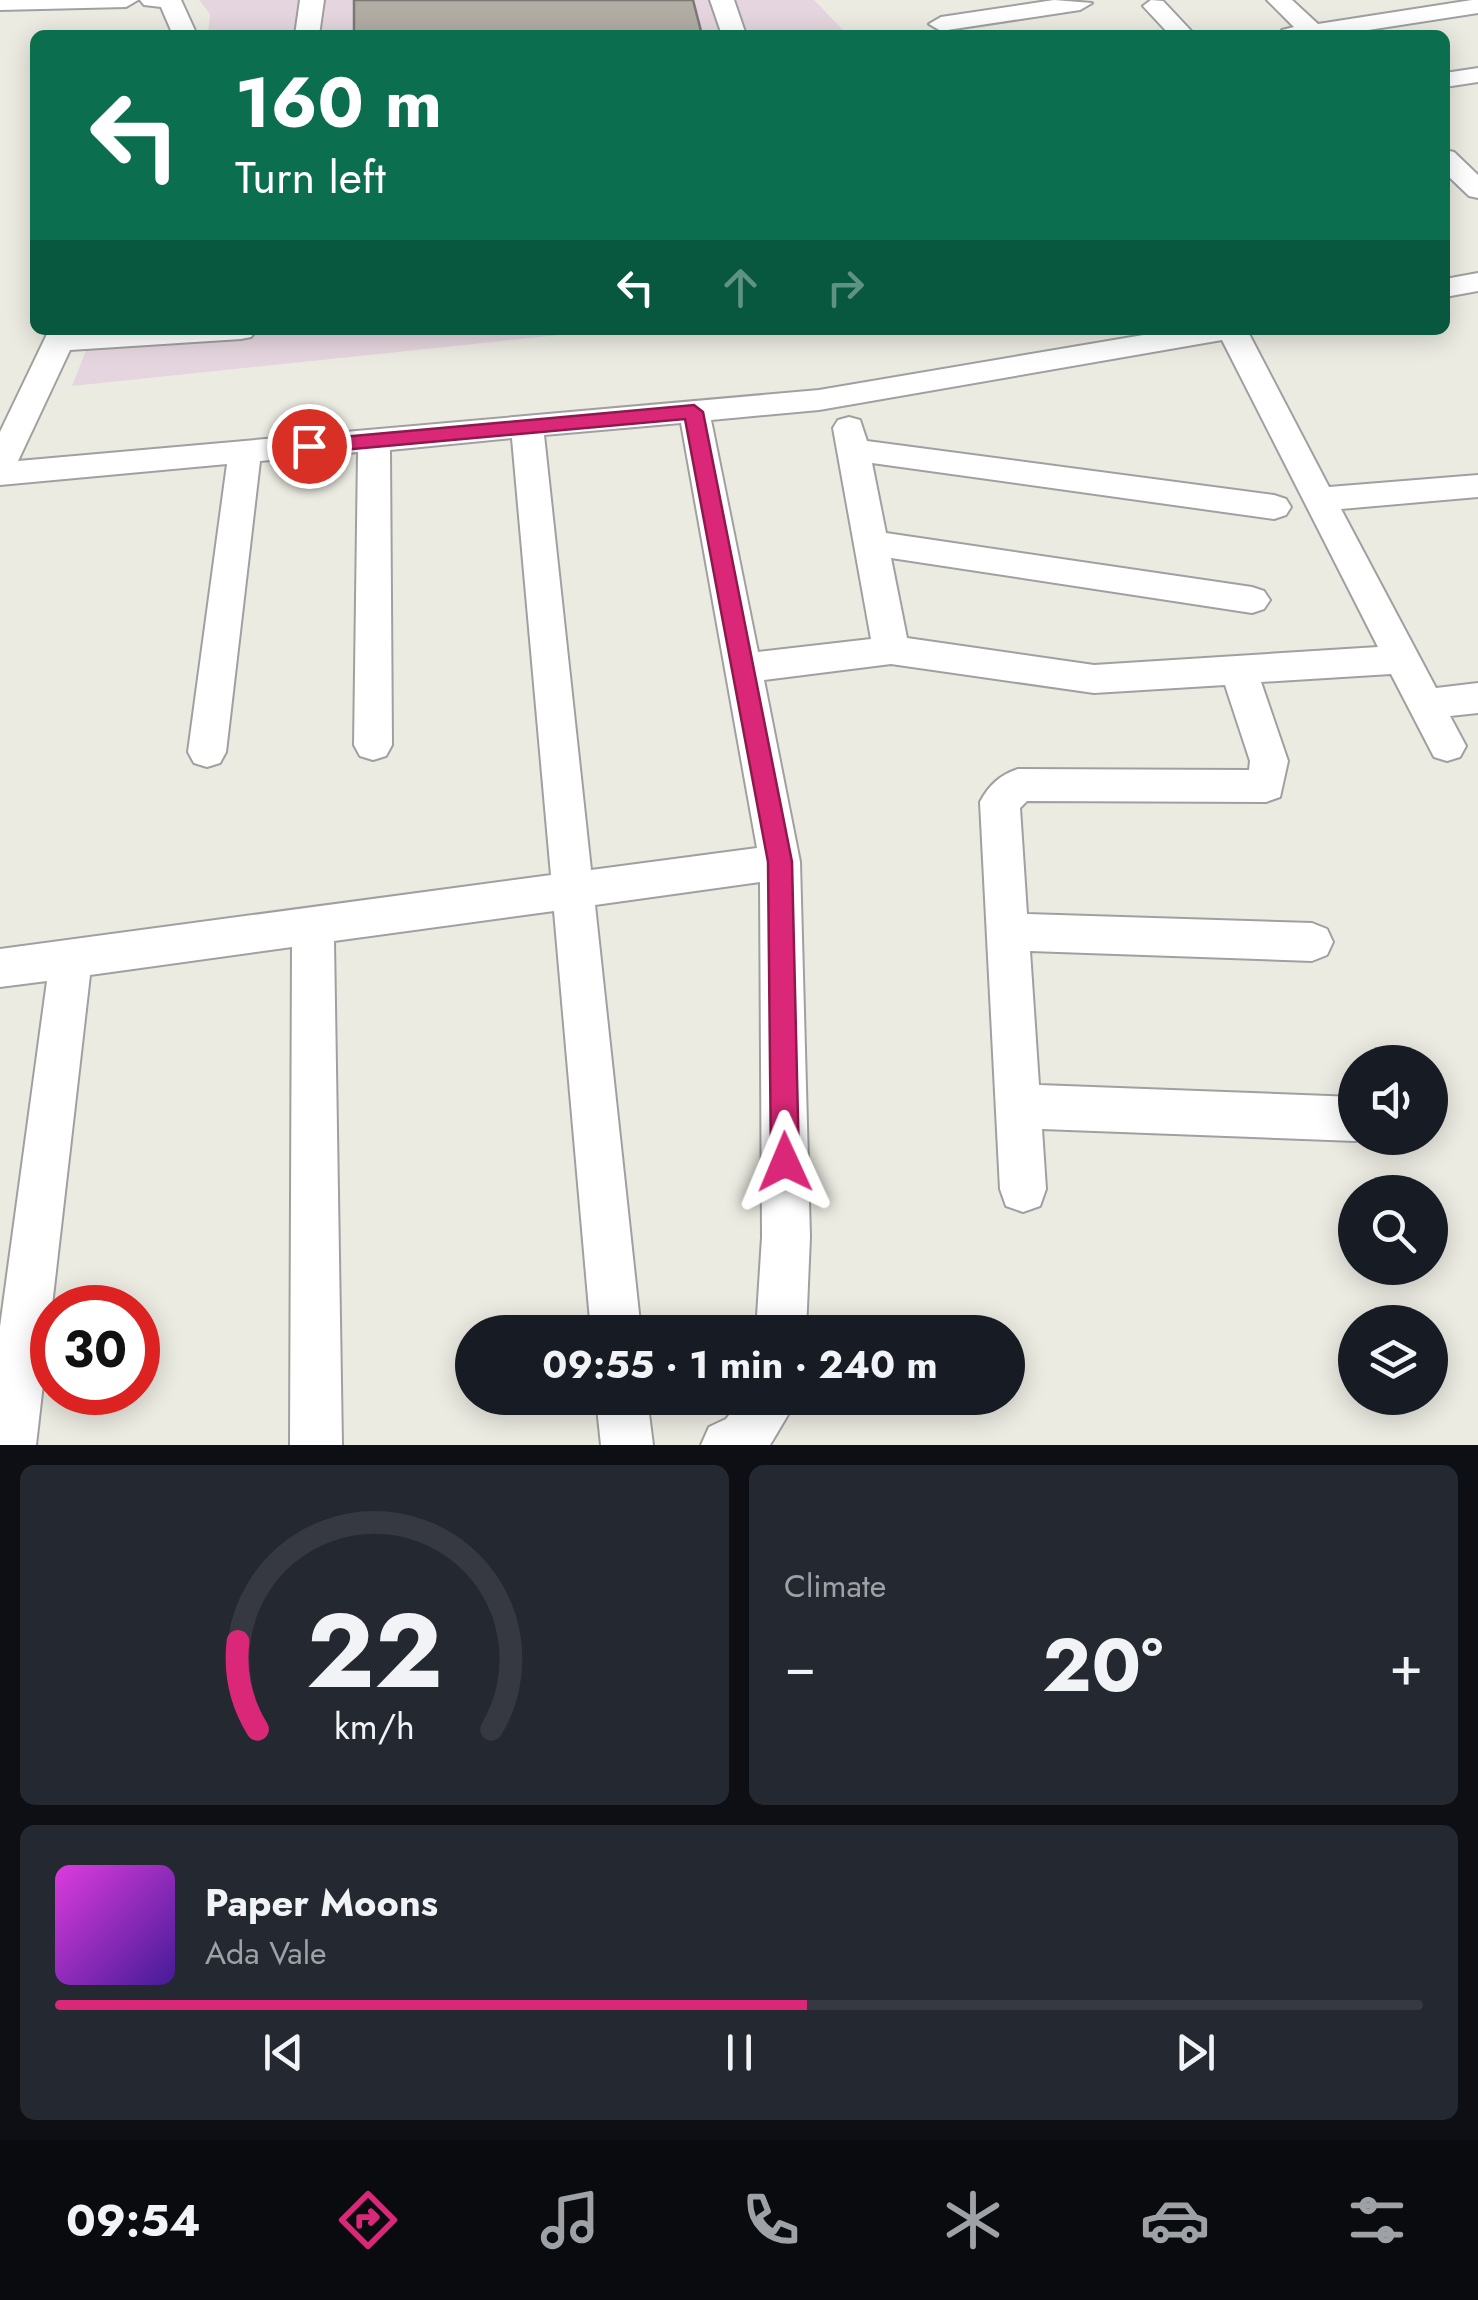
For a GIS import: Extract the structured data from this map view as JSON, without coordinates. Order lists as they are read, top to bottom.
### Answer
{
  "page": {
    "turn": ["160 m", "Turn left"],
    "limit": "30",
    "trip": "09:55 · 1 min · 240 m",
    "tile": "Climate",
    "heat": ["−", "20°", "+"],
    "song": ["Paper Moons", "Ada Vale"],
    "tabs": "09:54",
    "gauge": ["22", "km/h"]
  }
}
